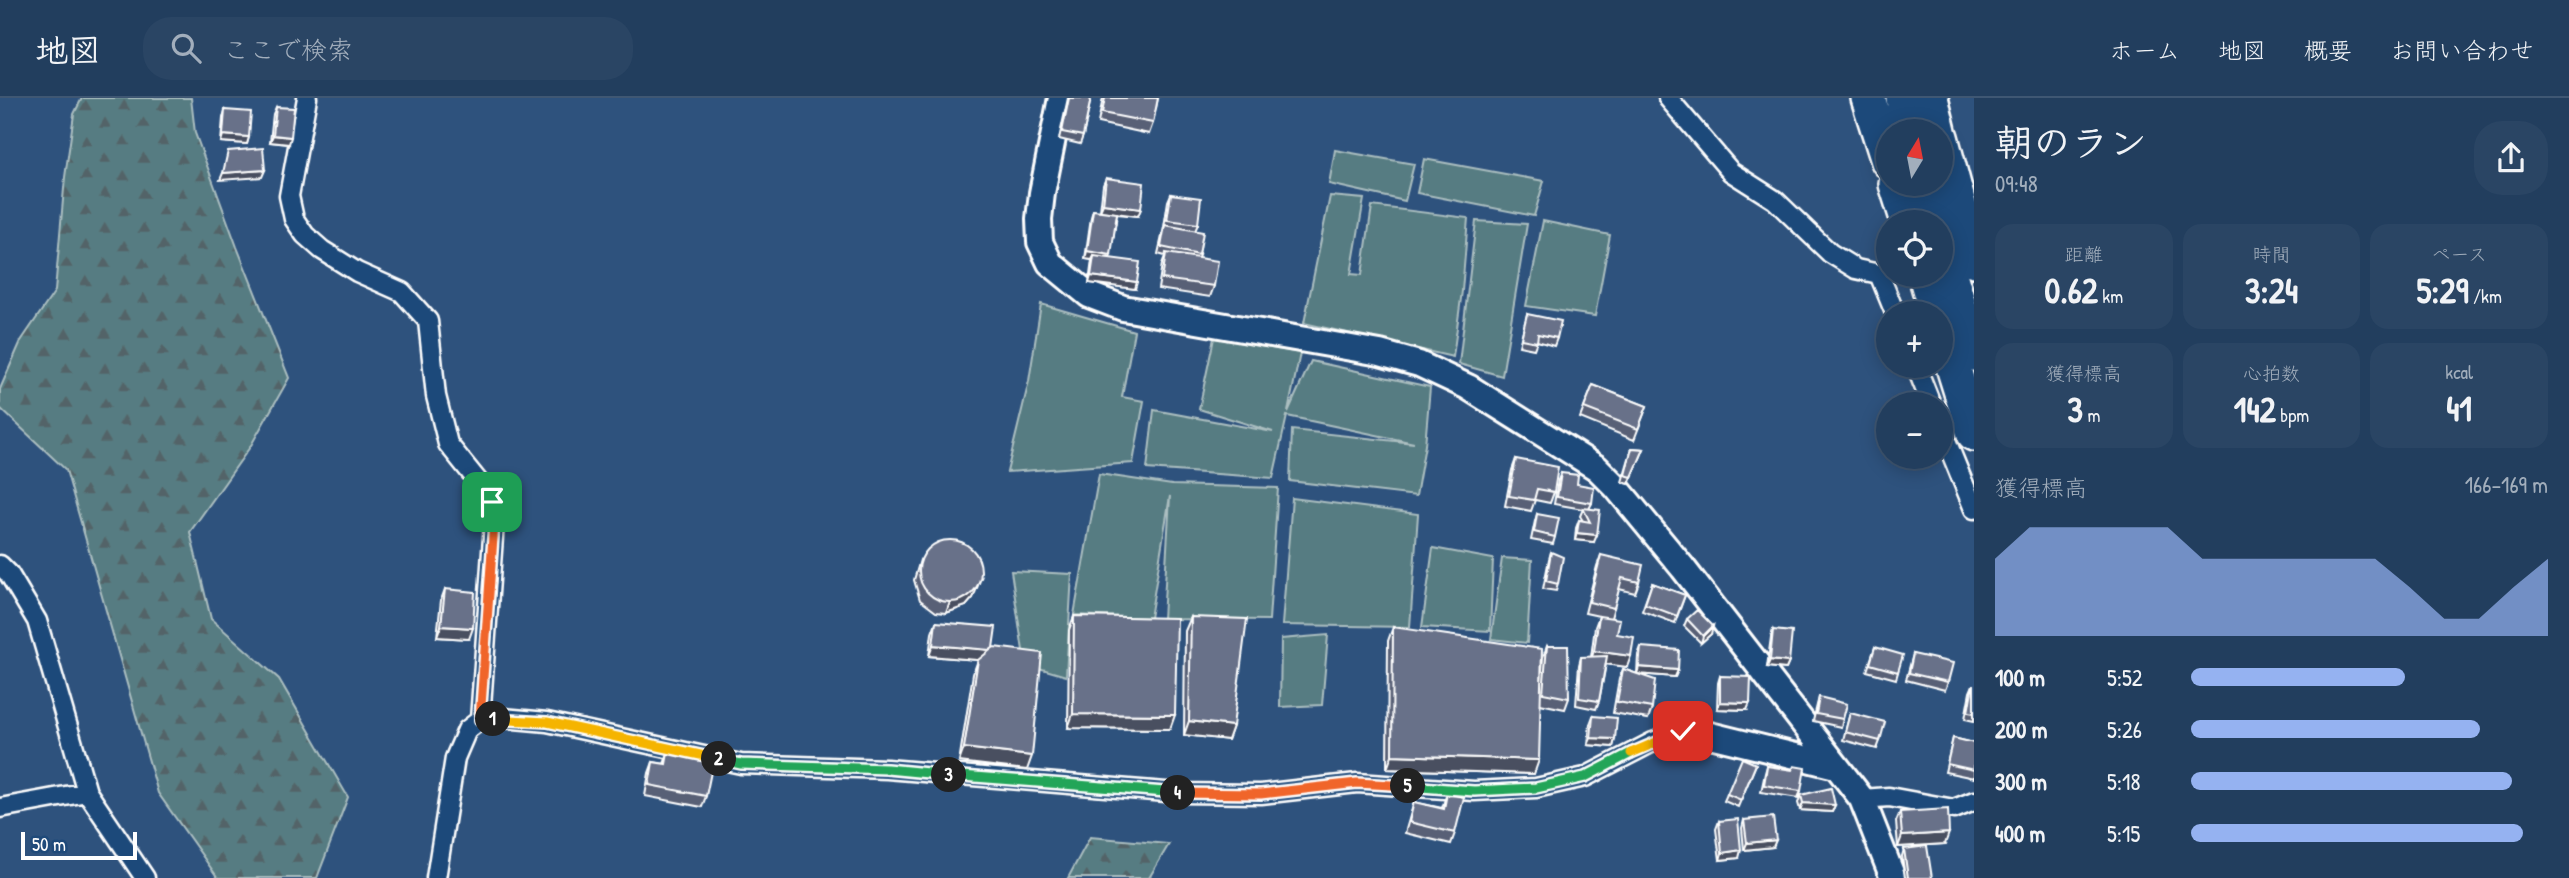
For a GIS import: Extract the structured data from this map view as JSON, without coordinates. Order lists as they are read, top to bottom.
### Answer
{
  "scale_bar": "50 m",
  "north": "top",
  "page": {
    "header": "地図",
    "search": "ここで検索",
    "nav": [
      "ホーム",
      "地図",
      "概要",
      "お問い合わせ"
    ],
    "heading": ["朝のラン", "09:48"],
    "map_buttons": ["+", "−"],
    "stats": [
      ["距離", "0.62 km"],
      ["時間", "3:24"],
      ["ペース", "5:29 /km"],
      ["獲得標高", "3 m"],
      ["心拍数", "142 bpm"],
      ["kcal", "41"]
    ],
    "chart": ["獲得標高", "166–169 m"],
    "list": [
      {
        "name": "100 m",
        "note": "5:52"
      },
      {
        "name": "200 m",
        "note": "5:26"
      },
      {
        "name": "300 m",
        "note": "5:18"
      },
      {
        "name": "400 m",
        "note": "5:15"
      }
    ],
    "pins": [
      "1",
      "2",
      "3",
      "5",
      "4"
    ],
    "scale": "50 m"
  }
}
